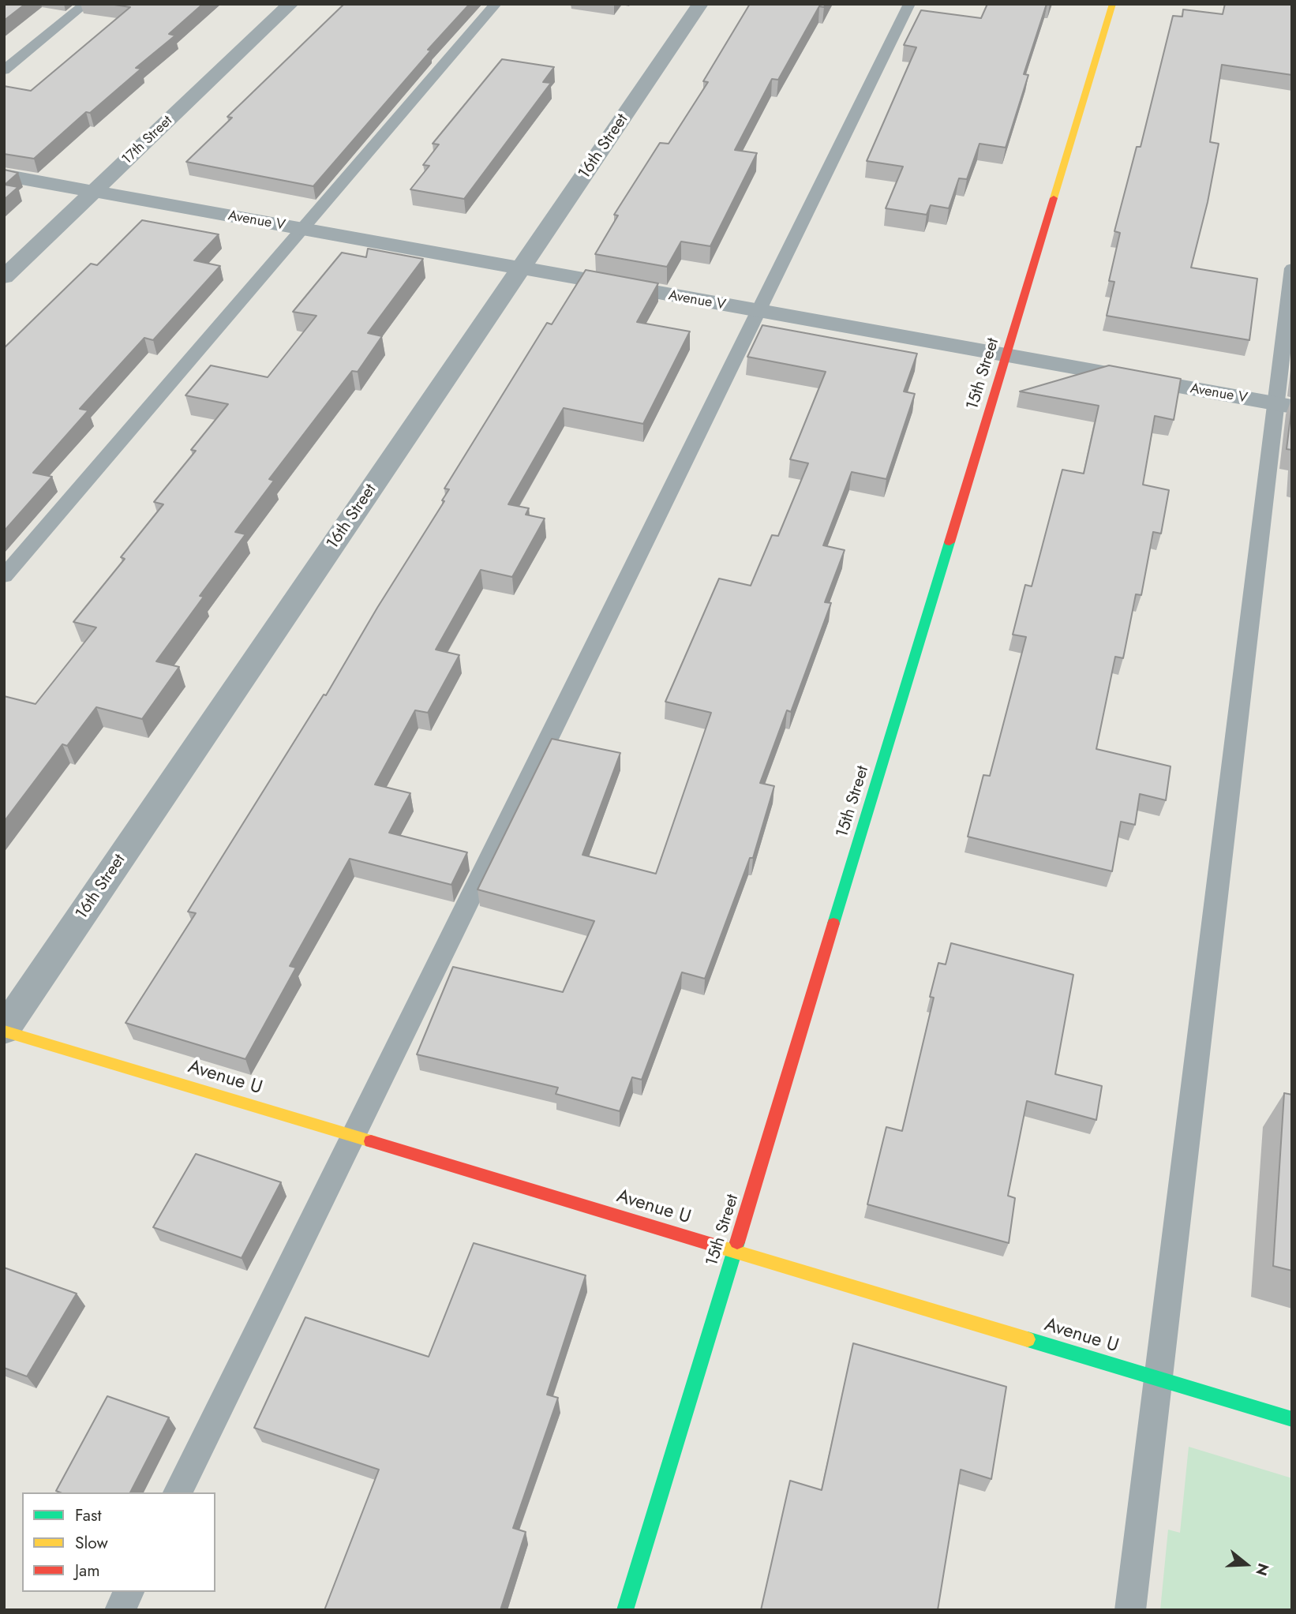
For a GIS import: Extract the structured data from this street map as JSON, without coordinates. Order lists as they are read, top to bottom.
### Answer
{
  "streets": {
    "street": [
      "17th Street",
      "16th Street",
      "Avenue V",
      "15th Street",
      "Avenue U"
    ]
  },
  "crossings": [
    ["17th Street", "Avenue V"],
    ["16th Street", "Avenue V"],
    ["16th Street", "Avenue U"],
    ["Avenue V", "15th Street"],
    ["15th Street", "Avenue U"]
  ],
  "legend": ["Fast", "Slow", "Jam"],
  "north": "right"
}
